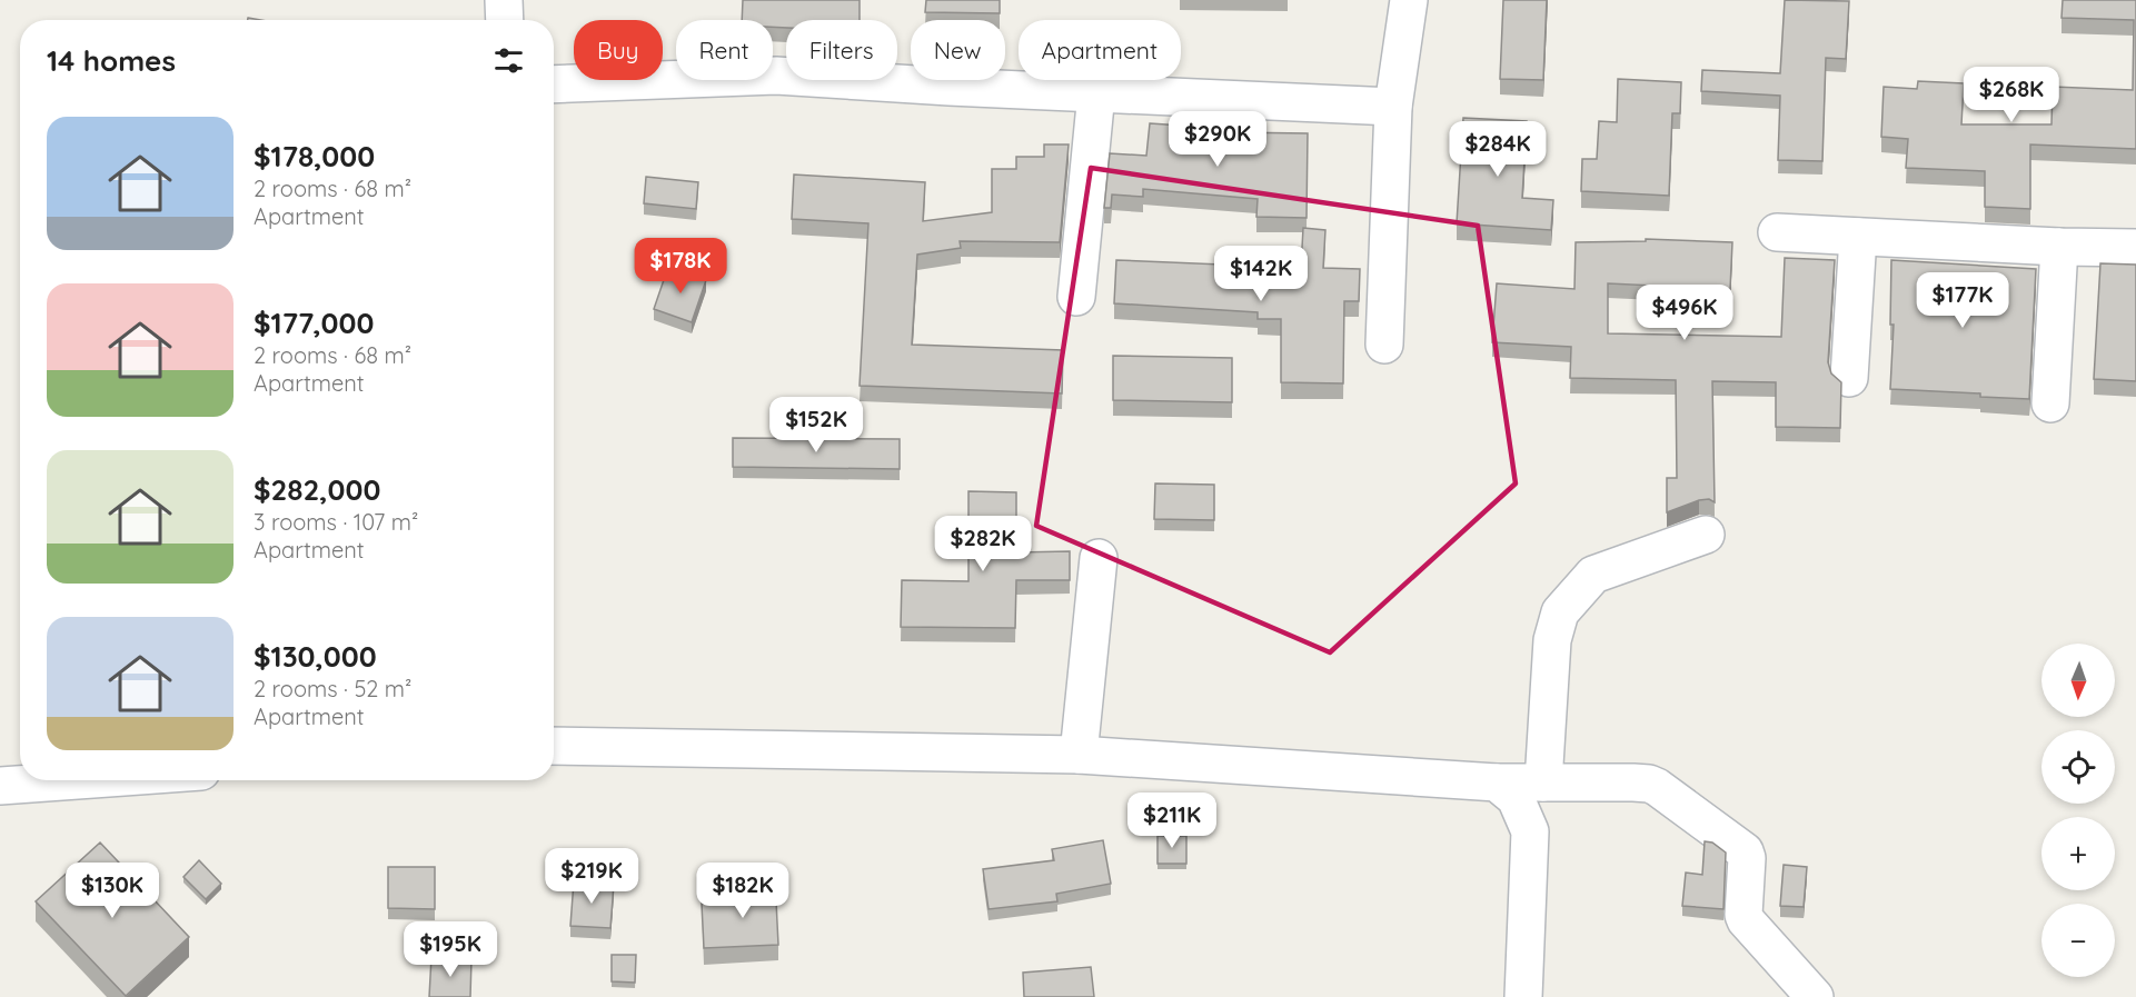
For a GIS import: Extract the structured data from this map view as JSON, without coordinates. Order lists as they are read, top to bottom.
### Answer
{
  "north": "bottom",
  "page": {
    "chip": [
      "Buy",
      "Rent",
      "Filters",
      "New",
      "Apartment"
    ],
    "heading": "14 homes",
    "price": [
      "$268K",
      "$290K",
      "$284K",
      "$178K",
      "$142K",
      "$177K",
      "$496K",
      "$152K",
      "$282K",
      "$211K",
      "$219K",
      "$130K",
      "$182K",
      "$195K"
    ],
    "list": [
      {
        "name": "$178,000",
        "note": "2 rooms · 68 m² · Apartment"
      },
      {
        "name": "$177,000",
        "note": "2 rooms · 68 m² · Apartment"
      },
      {
        "name": "$282,000",
        "note": "3 rooms · 107 m² · Apartment"
      },
      {
        "name": "$130,000",
        "note": "2 rooms · 52 m² · Apartment"
      }
    ],
    "map_buttons": ["+", "−"]
  }
}
